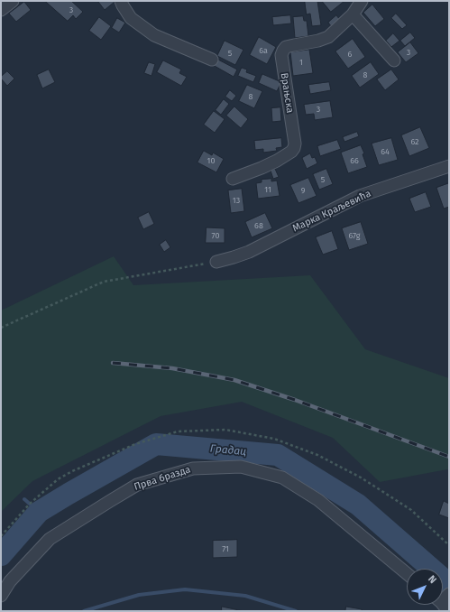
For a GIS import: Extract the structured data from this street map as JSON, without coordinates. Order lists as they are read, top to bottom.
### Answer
{
  "streets": {
    "street": ["Врањска", "Марка Краљевића", "Прва бразда"]
  },
  "water": ["Градац"],
  "house_numbers": [
    "3",
    "6a",
    "3",
    "5",
    "6",
    "1",
    "8",
    "8",
    "3",
    "62",
    "64",
    "10",
    "66",
    "5",
    "11",
    "9",
    "13",
    "68",
    "70",
    "67g",
    "71"
  ],
  "north": "top right"
}
